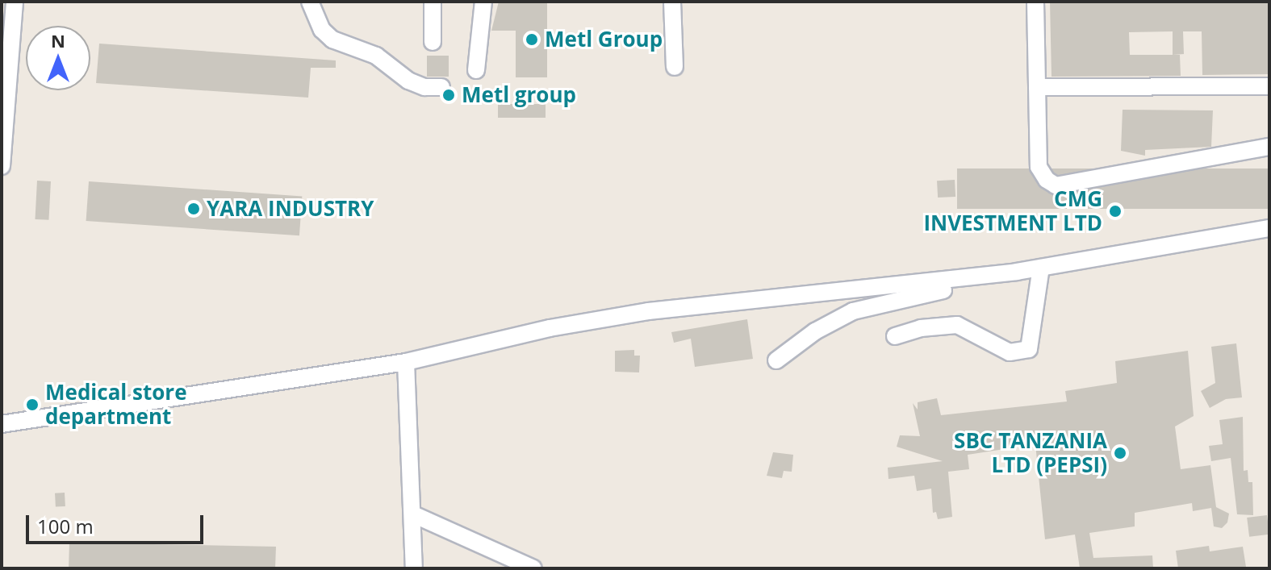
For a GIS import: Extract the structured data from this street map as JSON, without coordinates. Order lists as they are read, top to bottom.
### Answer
{
  "places": [
    "Metl Group",
    "Metl group",
    "YARA INDUSTRY",
    "CMG INVESTMENT LTD",
    "Medical store department",
    "SBC TANZANIA LTD (PEPSI)"
  ],
  "scale_bar": "100 m",
  "north": "top"
}
